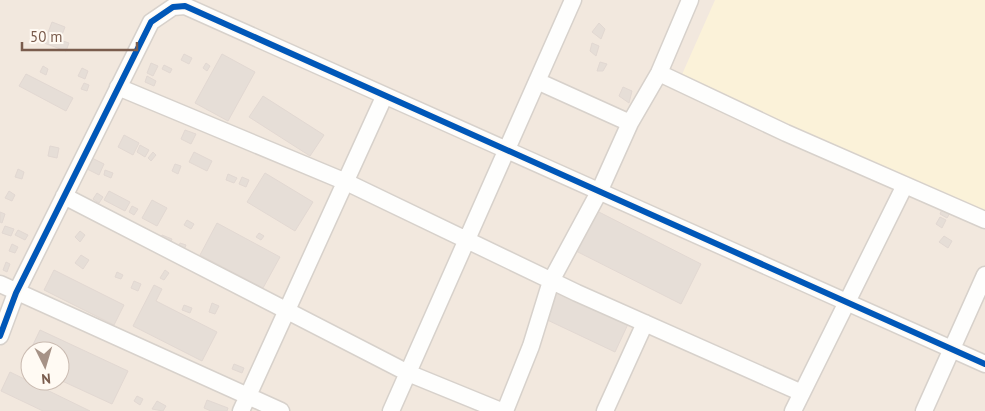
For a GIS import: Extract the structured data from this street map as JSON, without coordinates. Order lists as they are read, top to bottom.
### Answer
{
  "scale_bar": "50 m",
  "north": "bottom"
}
